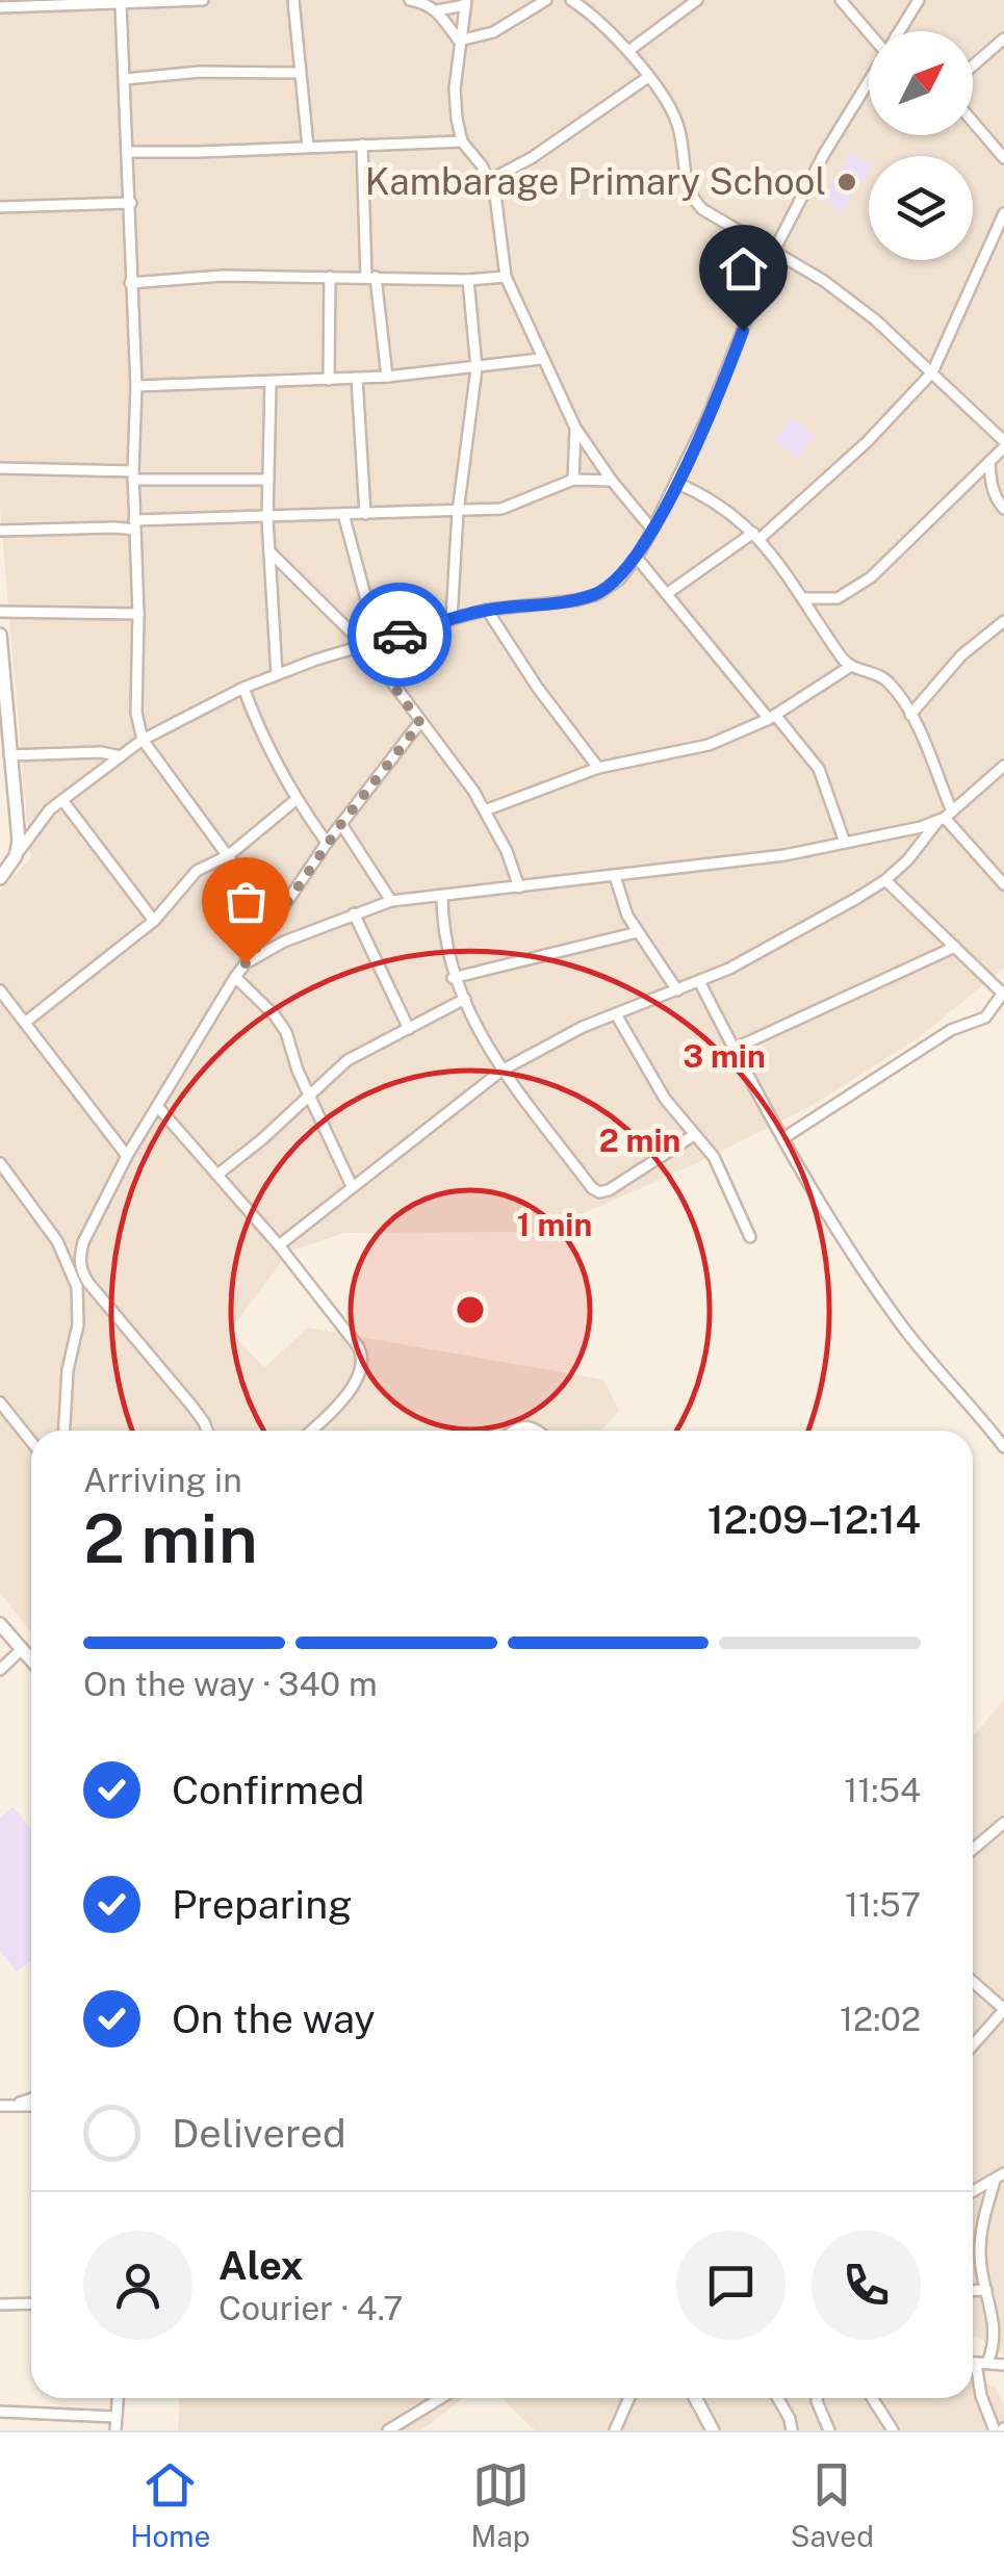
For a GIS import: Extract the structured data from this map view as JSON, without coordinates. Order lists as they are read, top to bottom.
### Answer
{
  "places": ["Kambarage Primary School"],
  "north": "top right",
  "page": {
    "heading": ["2 min", "Arriving in", "12:09–12:14"],
    "panel": ["Alex", "Courier · 4.7"],
    "bar": "On the way · 340 m",
    "list": [
      ["Confirmed", "11:54"],
      ["Preparing", "11:57"],
      ["On the way", "12:02"],
      "Delivered"
    ],
    "tabs": ["Home", "Map", "Saved"]
  },
  "rings": ["3 min", "2 min", "1 min"]
}
